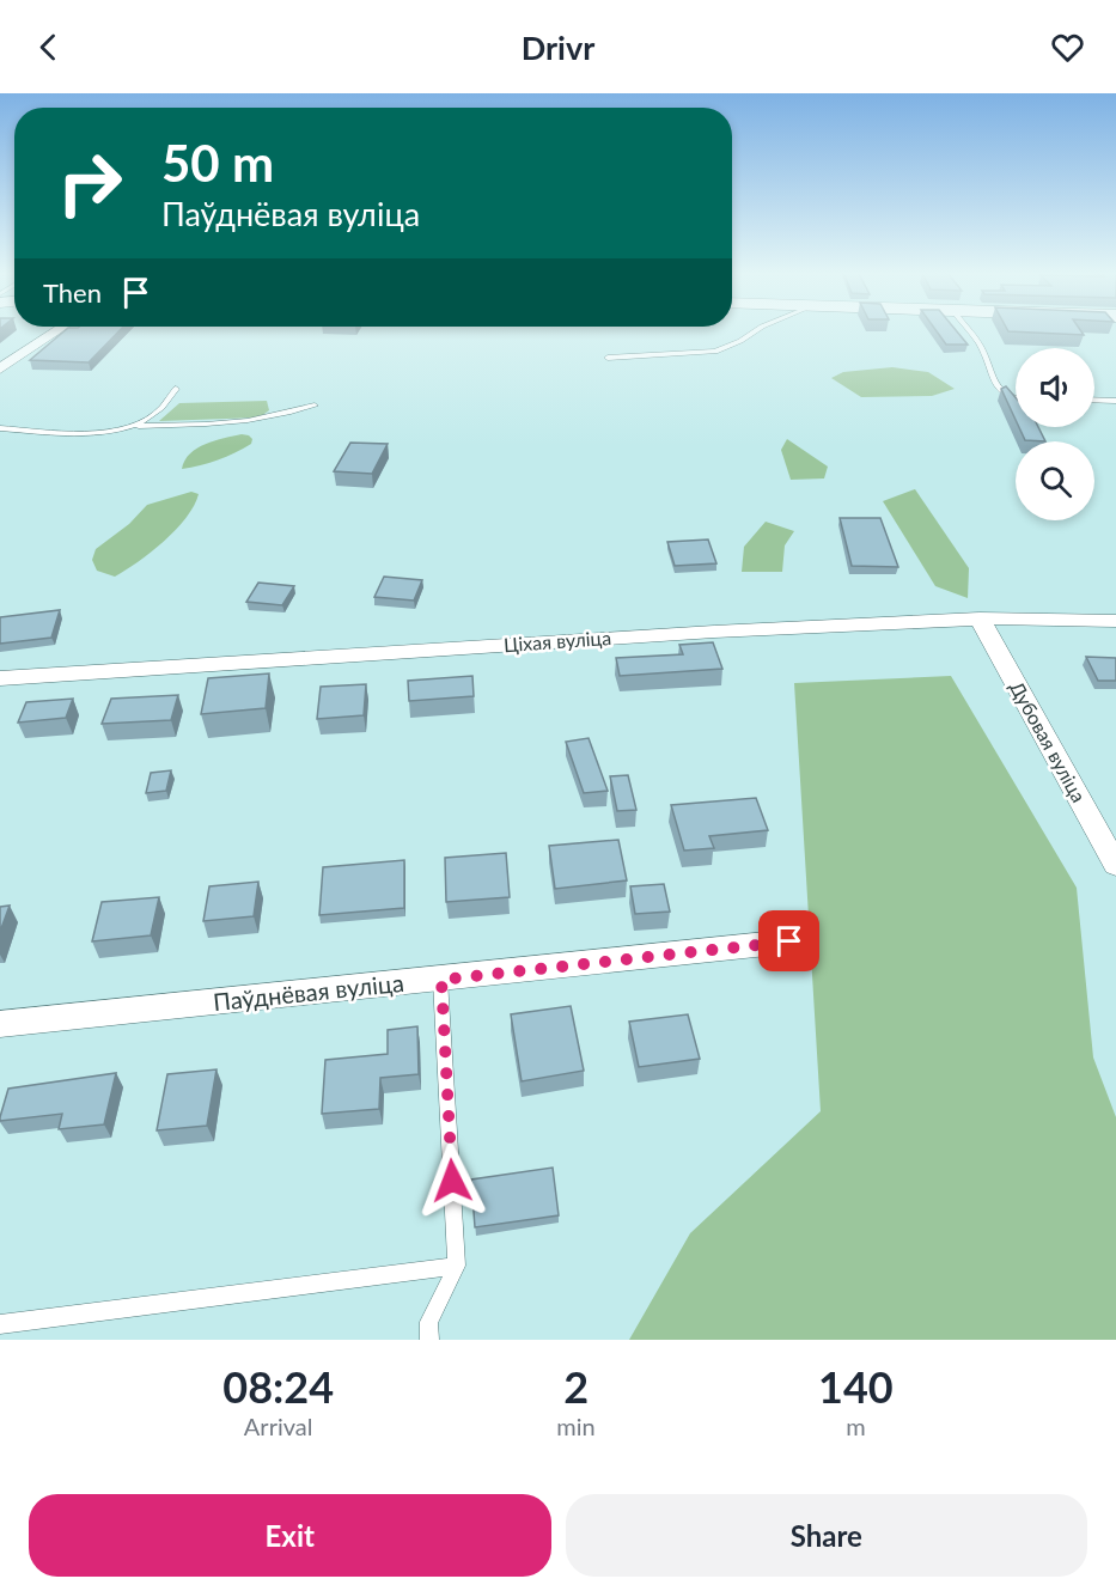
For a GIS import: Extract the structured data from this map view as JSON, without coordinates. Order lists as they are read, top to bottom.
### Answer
{
  "streets": {
    "street": ["Ціхая вуліца", "Дубовая вуліца", "Паўднёвая вуліца"]
  },
  "crossings": [
    ["Ціхая вуліца", "Дубовая вуліца"]
  ],
  "page": {
    "header": "Drivr",
    "turn": ["50 m", "Паўднёвая вуліца"],
    "then": "Then",
    "eta": [
      "08:24",
      "Arrival",
      "2",
      "min",
      "140",
      "m"
    ],
    "buttons": ["Exit", "Share"]
  }
}
